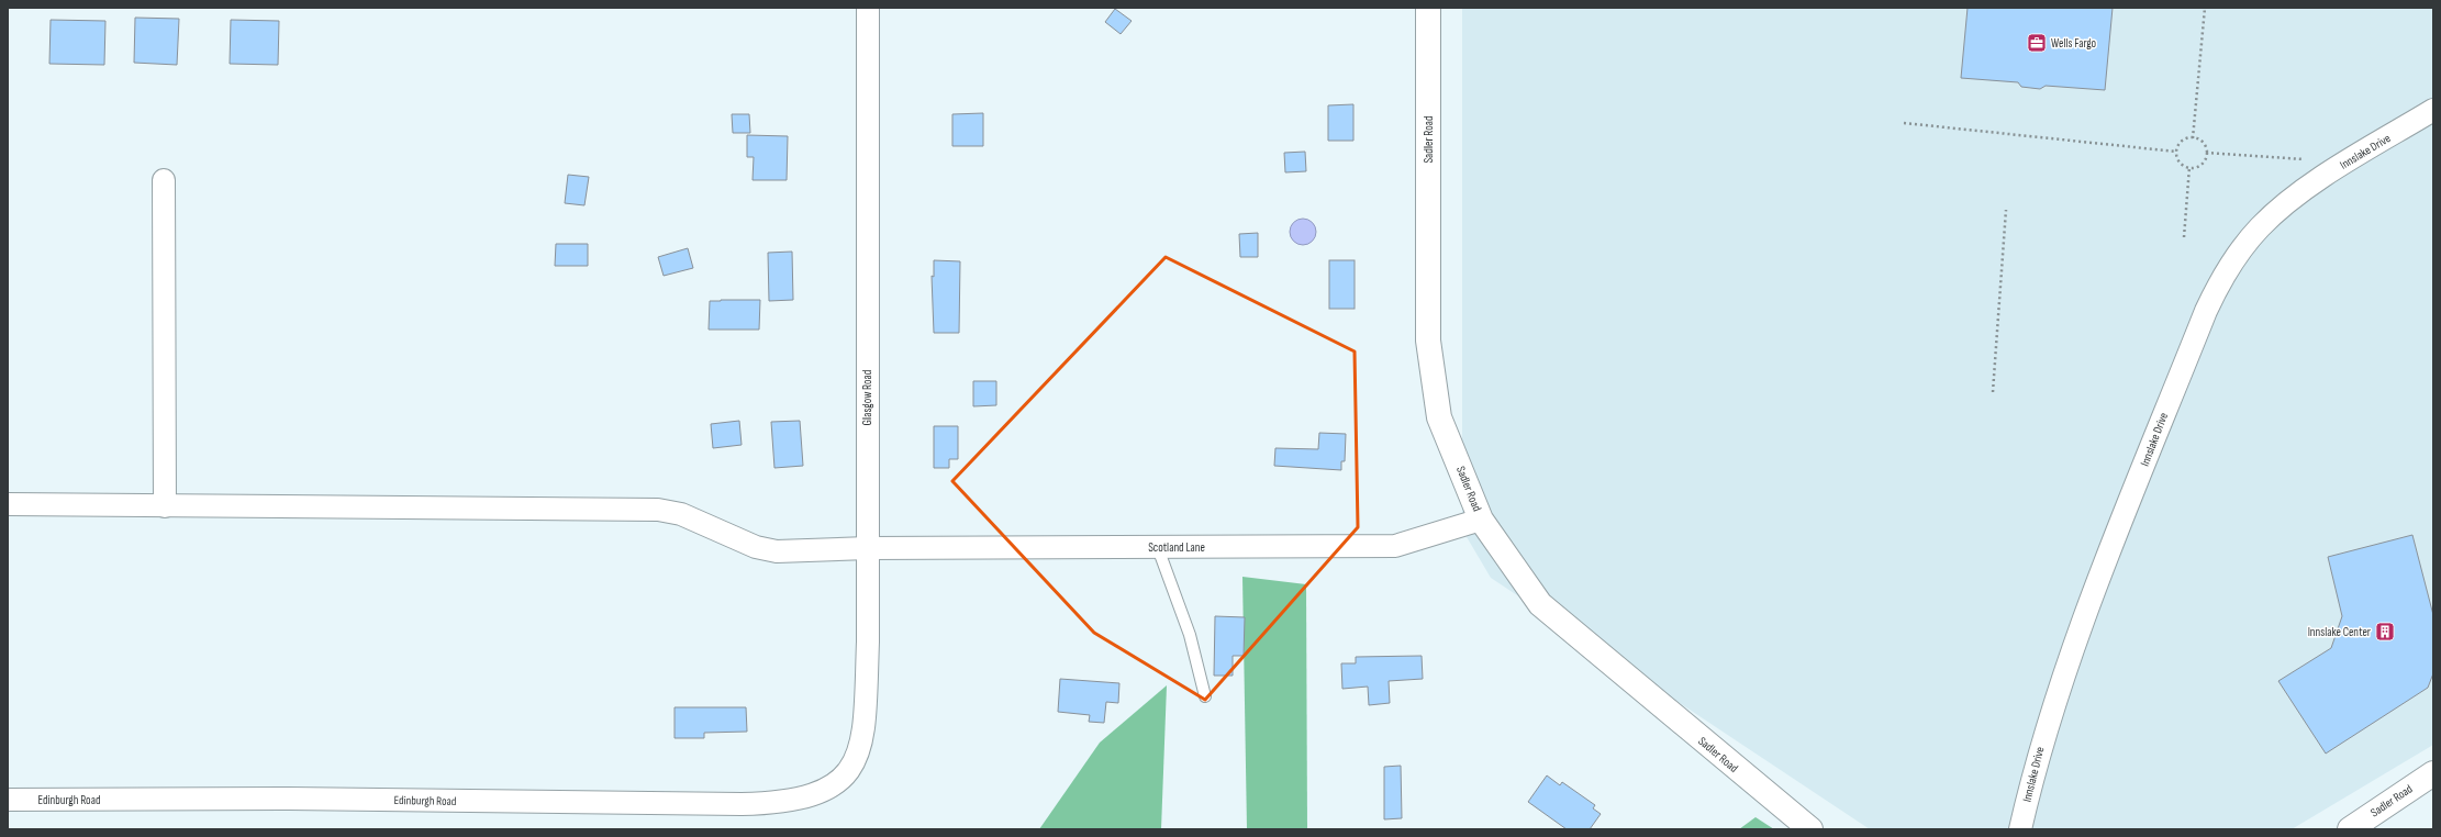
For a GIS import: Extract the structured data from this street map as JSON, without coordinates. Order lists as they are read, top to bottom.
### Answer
{
  "streets": {
    "street": [
      "Sadler Road",
      "Innslake Drive",
      "Glasgow Road",
      "Scotland Lane",
      "Edinburgh Road"
    ]
  },
  "crossings": [
    ["Sadler Road", "Scotland Lane"],
    ["Glasgow Road", "Scotland Lane"],
    ["Glasgow Road", "Edinburgh Road"]
  ],
  "places": {
    "office": ["Wells Fargo"],
    "building": ["Innslake Center"]
  }
}
